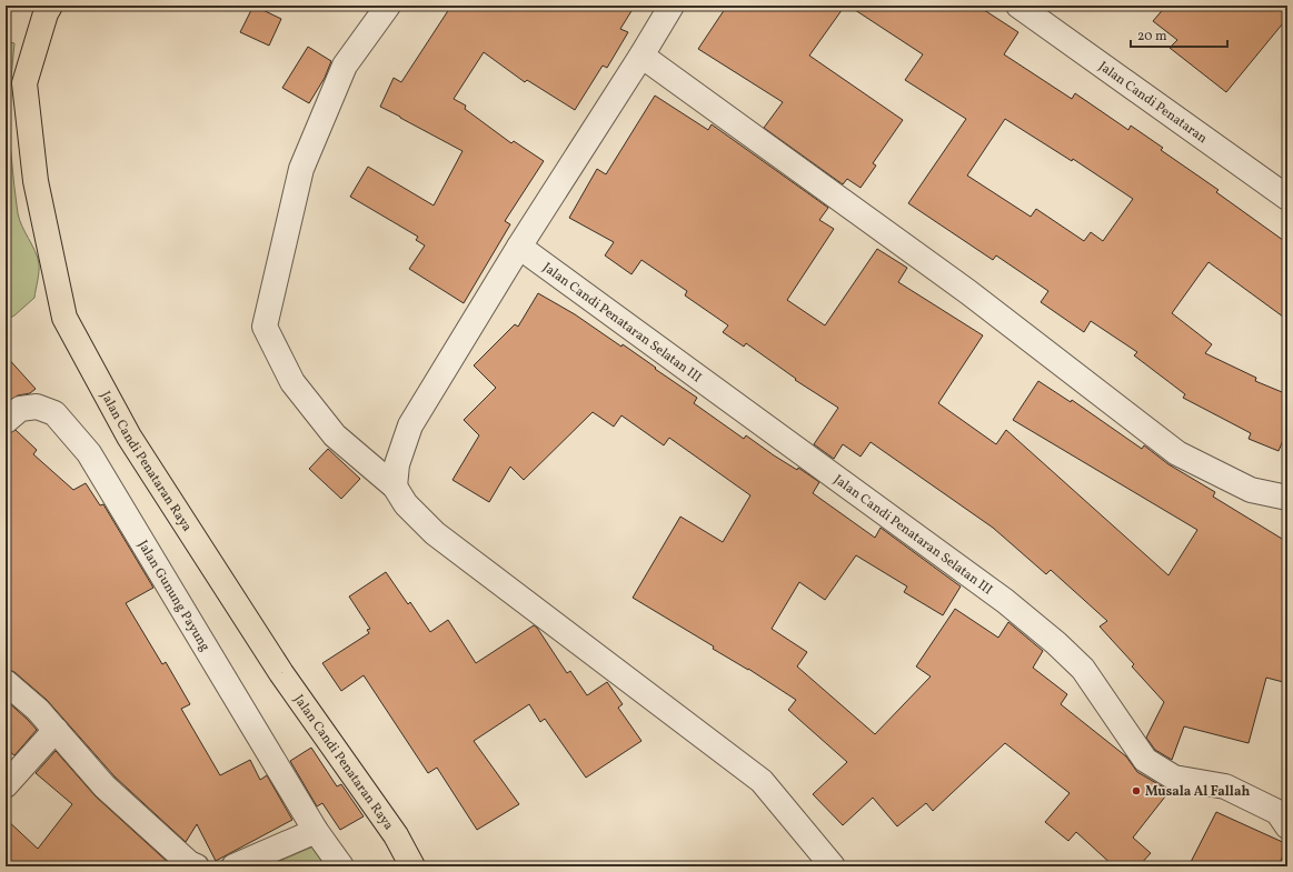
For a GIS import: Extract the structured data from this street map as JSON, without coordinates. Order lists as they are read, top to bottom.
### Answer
{
  "streets": {
    "main road": ["Jalan Candi Penataran Raya"],
    "street": ["Jalan Candi Penataran", "Jalan Candi Penataran Selatan III", "Jalan Gunung Payung"]
  },
  "places": ["Musala Al Fallah"],
  "scale_bar": "20 m"
}
